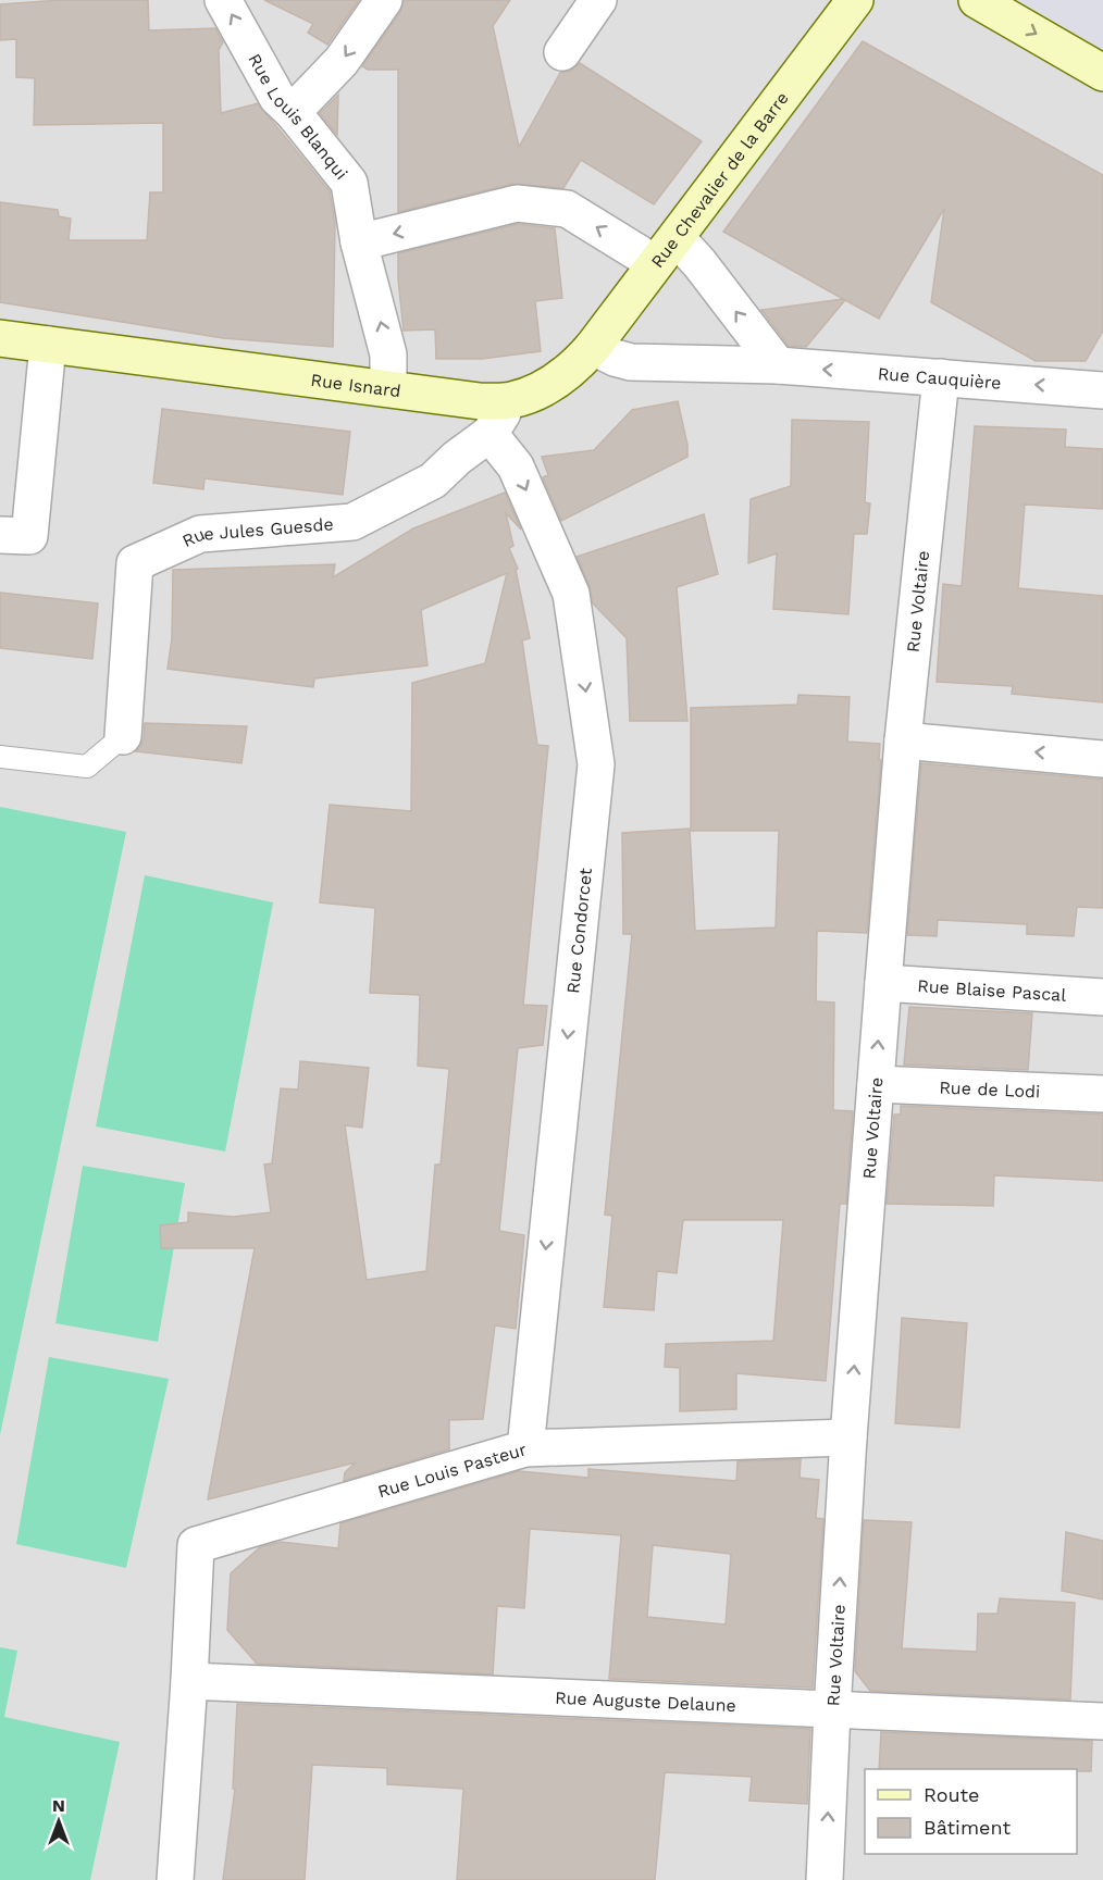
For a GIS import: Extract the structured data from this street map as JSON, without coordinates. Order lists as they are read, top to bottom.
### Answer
{
  "streets": {
    "street": [
      "Rue Louis Blanqui",
      "Rue Chevalier de la Barre",
      "Rue Cauquière",
      "Rue Isnard",
      "Rue Jules Guesde",
      "Rue Voltaire",
      "Rue Condorcet",
      "Rue Blaise Pascal",
      "Rue de Lodi",
      "Rue Louis Pasteur",
      "Rue Auguste Delaune"
    ]
  },
  "crossings": [
    ["Rue Louis Blanqui", "Rue Chevalier de la Barre"],
    ["Rue Louis Blanqui", "Rue Isnard"],
    ["Rue Chevalier de la Barre", "Rue Isnard"],
    ["Rue Cauquière", "Rue Isnard"],
    ["Rue Cauquière", "Rue Voltaire"],
    ["Rue Isnard", "Rue Jules Guesde"],
    ["Rue Jules Guesde", "Rue Condorcet"],
    ["Rue Voltaire", "Rue Blaise Pascal"],
    ["Rue Voltaire", "Rue de Lodi"],
    ["Rue Voltaire", "Rue Louis Pasteur"],
    ["Rue Voltaire", "Rue Auguste Delaune"],
    ["Rue Condorcet", "Rue Louis Pasteur"],
    ["Rue Louis Pasteur", "Rue Auguste Delaune"]
  ],
  "one_way": [
    "Rue Louis Blanqui",
    "Rue Chevalier de la Barre",
    "Rue Cauquière",
    "Rue Voltaire",
    "Rue Condorcet"
  ],
  "legend": ["Route", "Bâtiment"],
  "north": "top"
}
